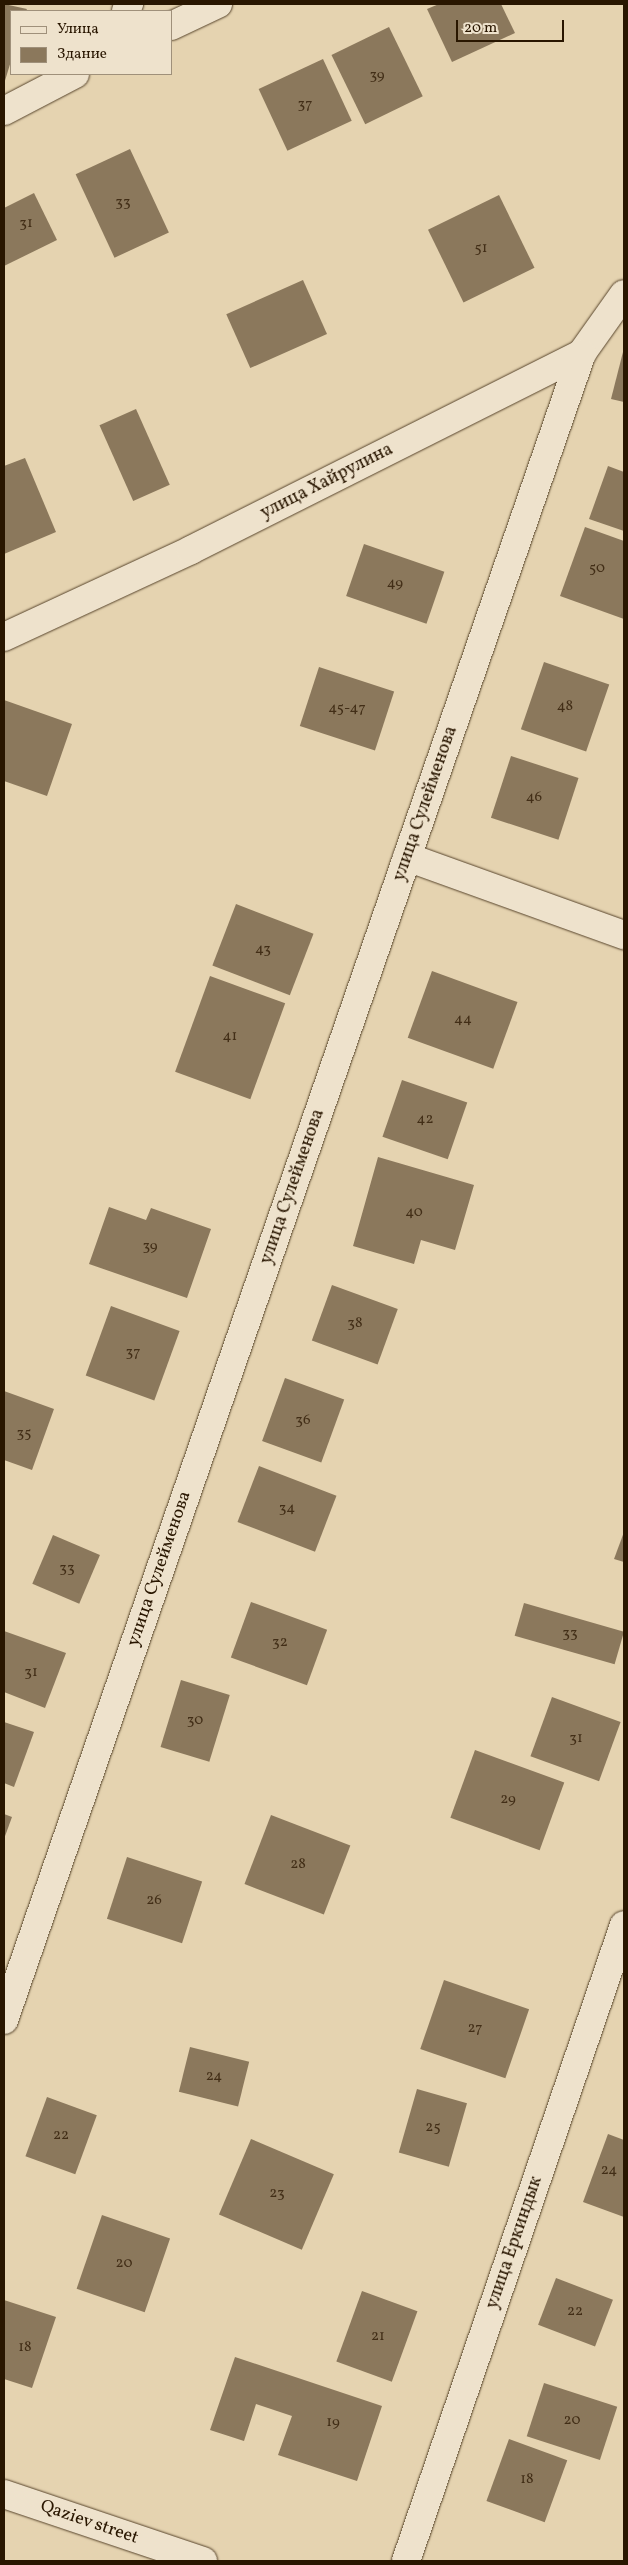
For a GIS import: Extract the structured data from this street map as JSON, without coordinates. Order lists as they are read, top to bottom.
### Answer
{
  "streets": {
    "street": [
      "улица Хайрулина",
      "улица Сулейменова",
      "улица Еркиндык",
      "Qaziev street"
    ]
  },
  "crossings": [
    ["улица Хайрулина", "улица Сулейменова"]
  ],
  "house_numbers": [
    "39",
    "37",
    "33",
    "31",
    "51",
    "50",
    "49",
    "48",
    "45-47",
    "46",
    "43",
    "44",
    "41",
    "42",
    "40",
    "39",
    "38",
    "37",
    "36",
    "35",
    "34",
    "33",
    "33",
    "32",
    "31",
    "30",
    "31",
    "29",
    "28",
    "26",
    "27",
    "24",
    "25",
    "22",
    "24",
    "23",
    "20",
    "22",
    "21",
    "18",
    "20",
    "19",
    "18"
  ],
  "legend": ["Улица", "Здание"],
  "scale_bar": "20 m"
}
